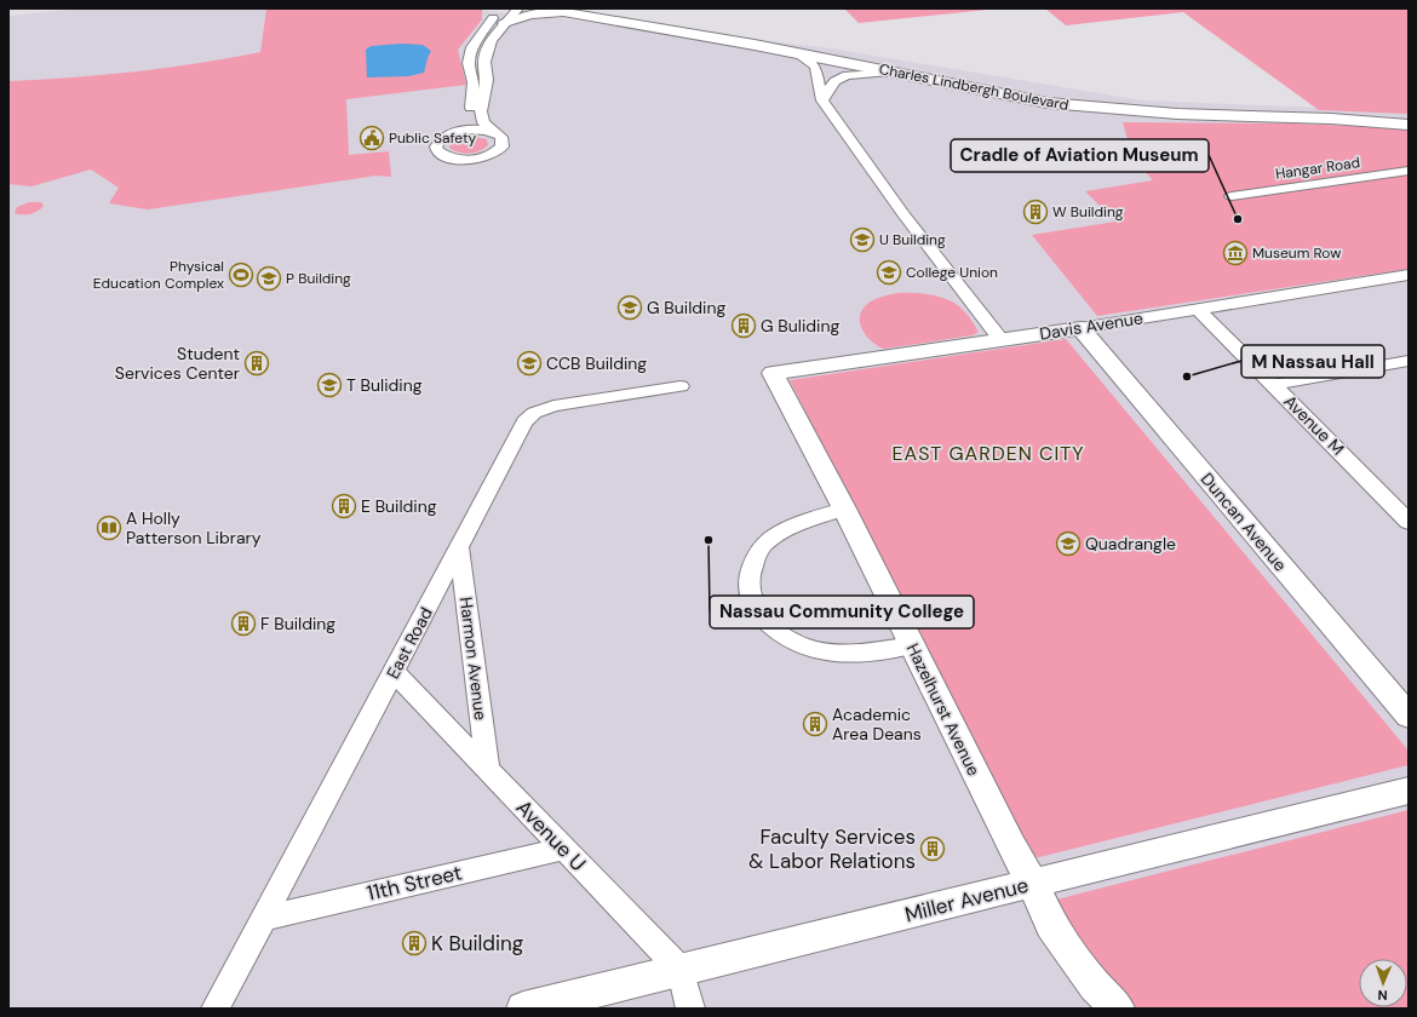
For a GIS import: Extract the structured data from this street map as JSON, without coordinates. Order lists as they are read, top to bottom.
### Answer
{
  "streets": {
    "street": [
      "Charles Lindbergh Boulevard",
      "Hangar Road",
      "Davis Avenue",
      "Avenue M",
      "Duncan Avenue",
      "East Road",
      "Harmon Avenue",
      "Hazelhurst Avenue",
      "Avenue U",
      "11th Street",
      "Miller Avenue"
    ]
  },
  "crossings": [
    ["Davis Avenue", "Avenue M"],
    ["Davis Avenue", "Duncan Avenue"],
    ["Davis Avenue", "Hazelhurst Avenue"],
    ["East Road", "Harmon Avenue"],
    ["East Road", "Avenue U"],
    ["East Road", "11th Street"],
    ["Harmon Avenue", "Avenue U"],
    ["Hazelhurst Avenue", "Miller Avenue"],
    ["Avenue U", "11th Street"],
    ["Avenue U", "Miller Avenue"]
  ],
  "districts": ["EAST GARDEN CITY"],
  "places": {
    "public building": ["Public Safety"],
    "building": [
      "W Building",
      "G Buliding",
      "Student Services Center",
      "E Building",
      "F Building",
      "Academic Area Deans",
      "Faculty Services & Labor Relations",
      "K Building"
    ],
    "other": ["Cradle of Aviation Museum", "M Nassau Hall", "Nassau Community College"],
    "school or university": [
      "U Building",
      "College Union",
      "P Building",
      "G Building",
      "CCB Building",
      "T Buliding",
      "Quadrangle"
    ],
    "museum": ["Museum Row"],
    "sports": ["Physical Education Complex"],
    "library": ["A Holly Patterson Library"]
  },
  "north": "bottom"
}
